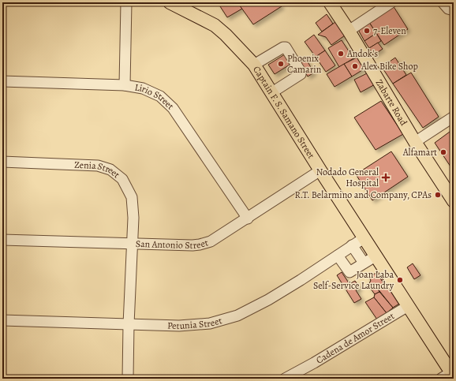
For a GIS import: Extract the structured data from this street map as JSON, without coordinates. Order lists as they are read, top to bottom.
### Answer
{
  "streets": {
    "main road": ["Zabarte Road", "Captain F. S. Samano Street"],
    "street": [
      "Lirio Street",
      "Zenia Street",
      "San Antonio Street",
      "Petunia Street",
      "Cadena de Amor Street"
    ]
  },
  "crossings": [
    ["Lirio Street", "San Antonio Street"],
    ["Captain F. S. Samano Street", "San Antonio Street"],
    ["Captain F. S. Samano Street", "Petunia Street"],
    ["Captain F. S. Samano Street", "Cadena de Amor Street"],
    ["Zenia Street", "San Antonio Street"],
    ["Zenia Street", "Petunia Street"]
  ],
  "places": {
    "other": [
      "7-Eleven",
      "Andok's",
      "Phoenix Camarin",
      "Alex Bike Shop",
      "Alfamart",
      "R.T. Belarmino and Company, CPAs",
      "Joan Laba Self-Service Laundry"
    ],
    "health": ["Nodado General Hospital"]
  }
}
